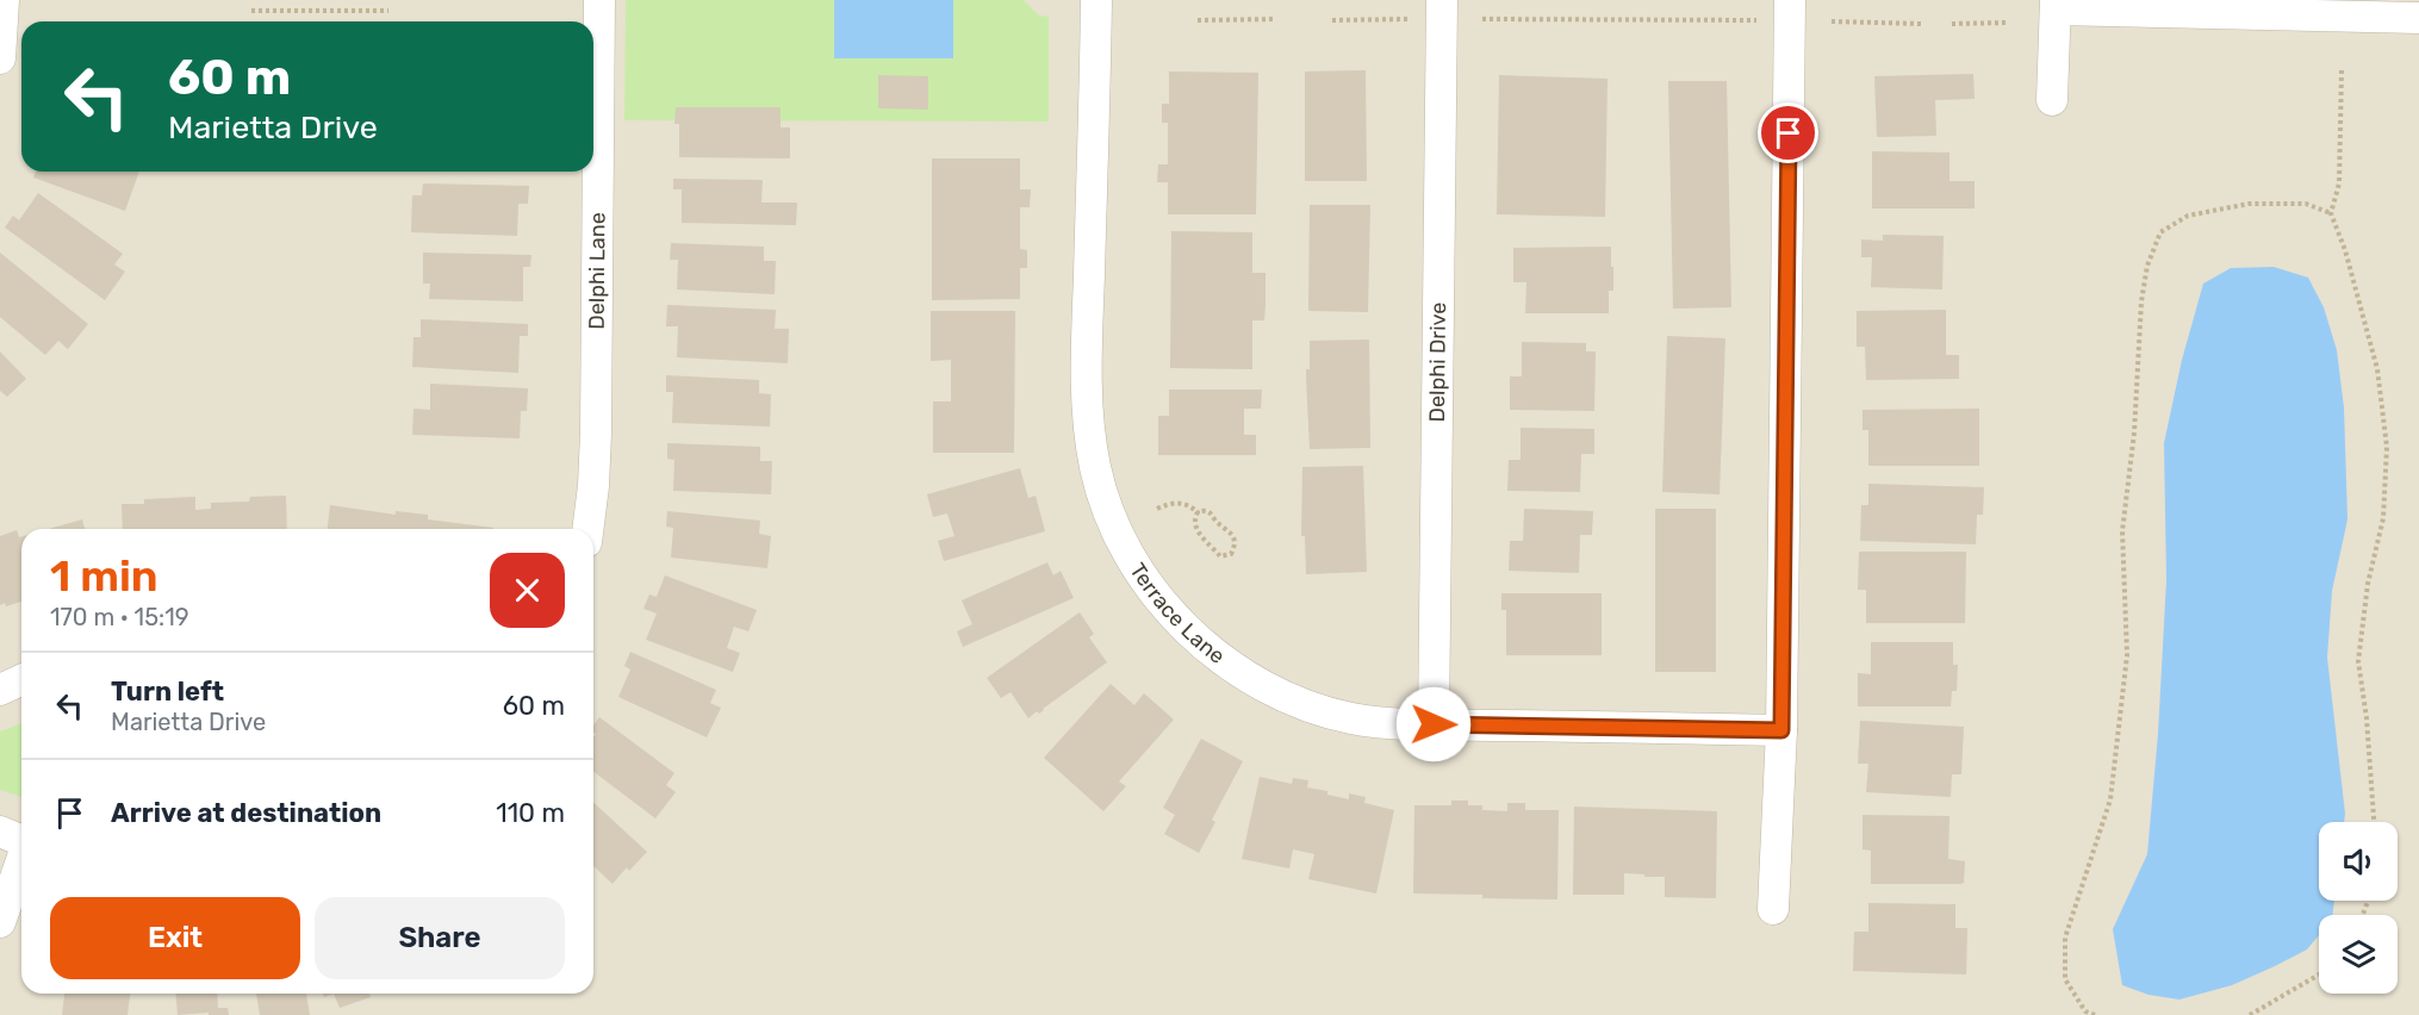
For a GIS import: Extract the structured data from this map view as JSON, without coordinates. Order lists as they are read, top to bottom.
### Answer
{
  "streets": {
    "street": ["Delphi Lane", "Delphi Drive", "Terrace Lane"]
  },
  "crossings": [
    ["Delphi Drive", "Terrace Lane"]
  ],
  "page": {
    "turn": ["60 m", "Marietta Drive"],
    "heading": ["1 min", "170 m · 15:19"],
    "list": [
      {
        "name": "Turn left",
        "note": "Marietta Drive",
        "value": "60 m"
      },
      {
        "name": "Arrive at destination",
        "value": "110 m"
      }
    ],
    "buttons": ["Exit", "Share"]
  }
}
